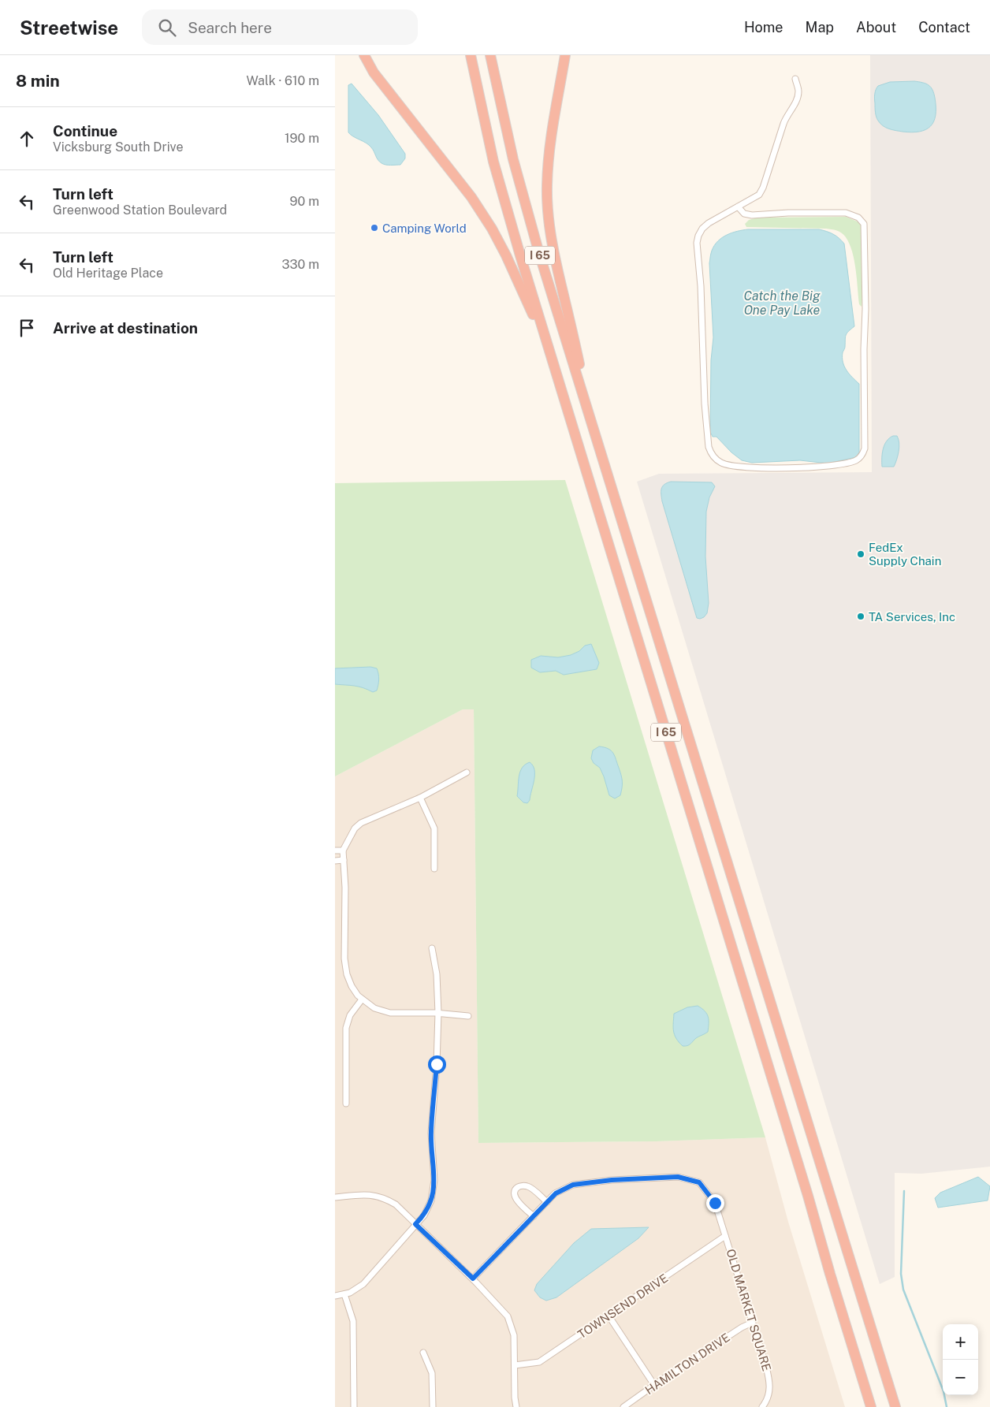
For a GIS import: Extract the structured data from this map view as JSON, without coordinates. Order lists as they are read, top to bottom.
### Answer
{
  "streets": {
    "highway": ["I 65"],
    "street": ["TOWNSEND DRIVE", "OLD MARKET SQUARE", "HAMILTON DRIVE"]
  },
  "crossings": [
    ["TOWNSEND DRIVE", "OLD MARKET SQUARE"],
    ["OLD MARKET SQUARE", "HAMILTON DRIVE"]
  ],
  "water": ["Catch the Big One Pay Lake"],
  "places": ["Camping World", "FedEx Supply Chain", "TA Services, Inc"],
  "page": {
    "header": "Streetwise",
    "search": "Search here",
    "nav": [
      "Home",
      "Map",
      "About",
      "Contact"
    ],
    "heading": ["8 min", "Walk · 610 m"],
    "list": [
      ["Continue", "Vicksburg South Drive", "190 m"],
      ["Turn left", "Greenwood Station Boulevard", "90 m"],
      ["Turn left", "Old Heritage Place", "330 m"],
      "Arrive at destination"
    ],
    "map_buttons": ["+", "−"]
  }
}
